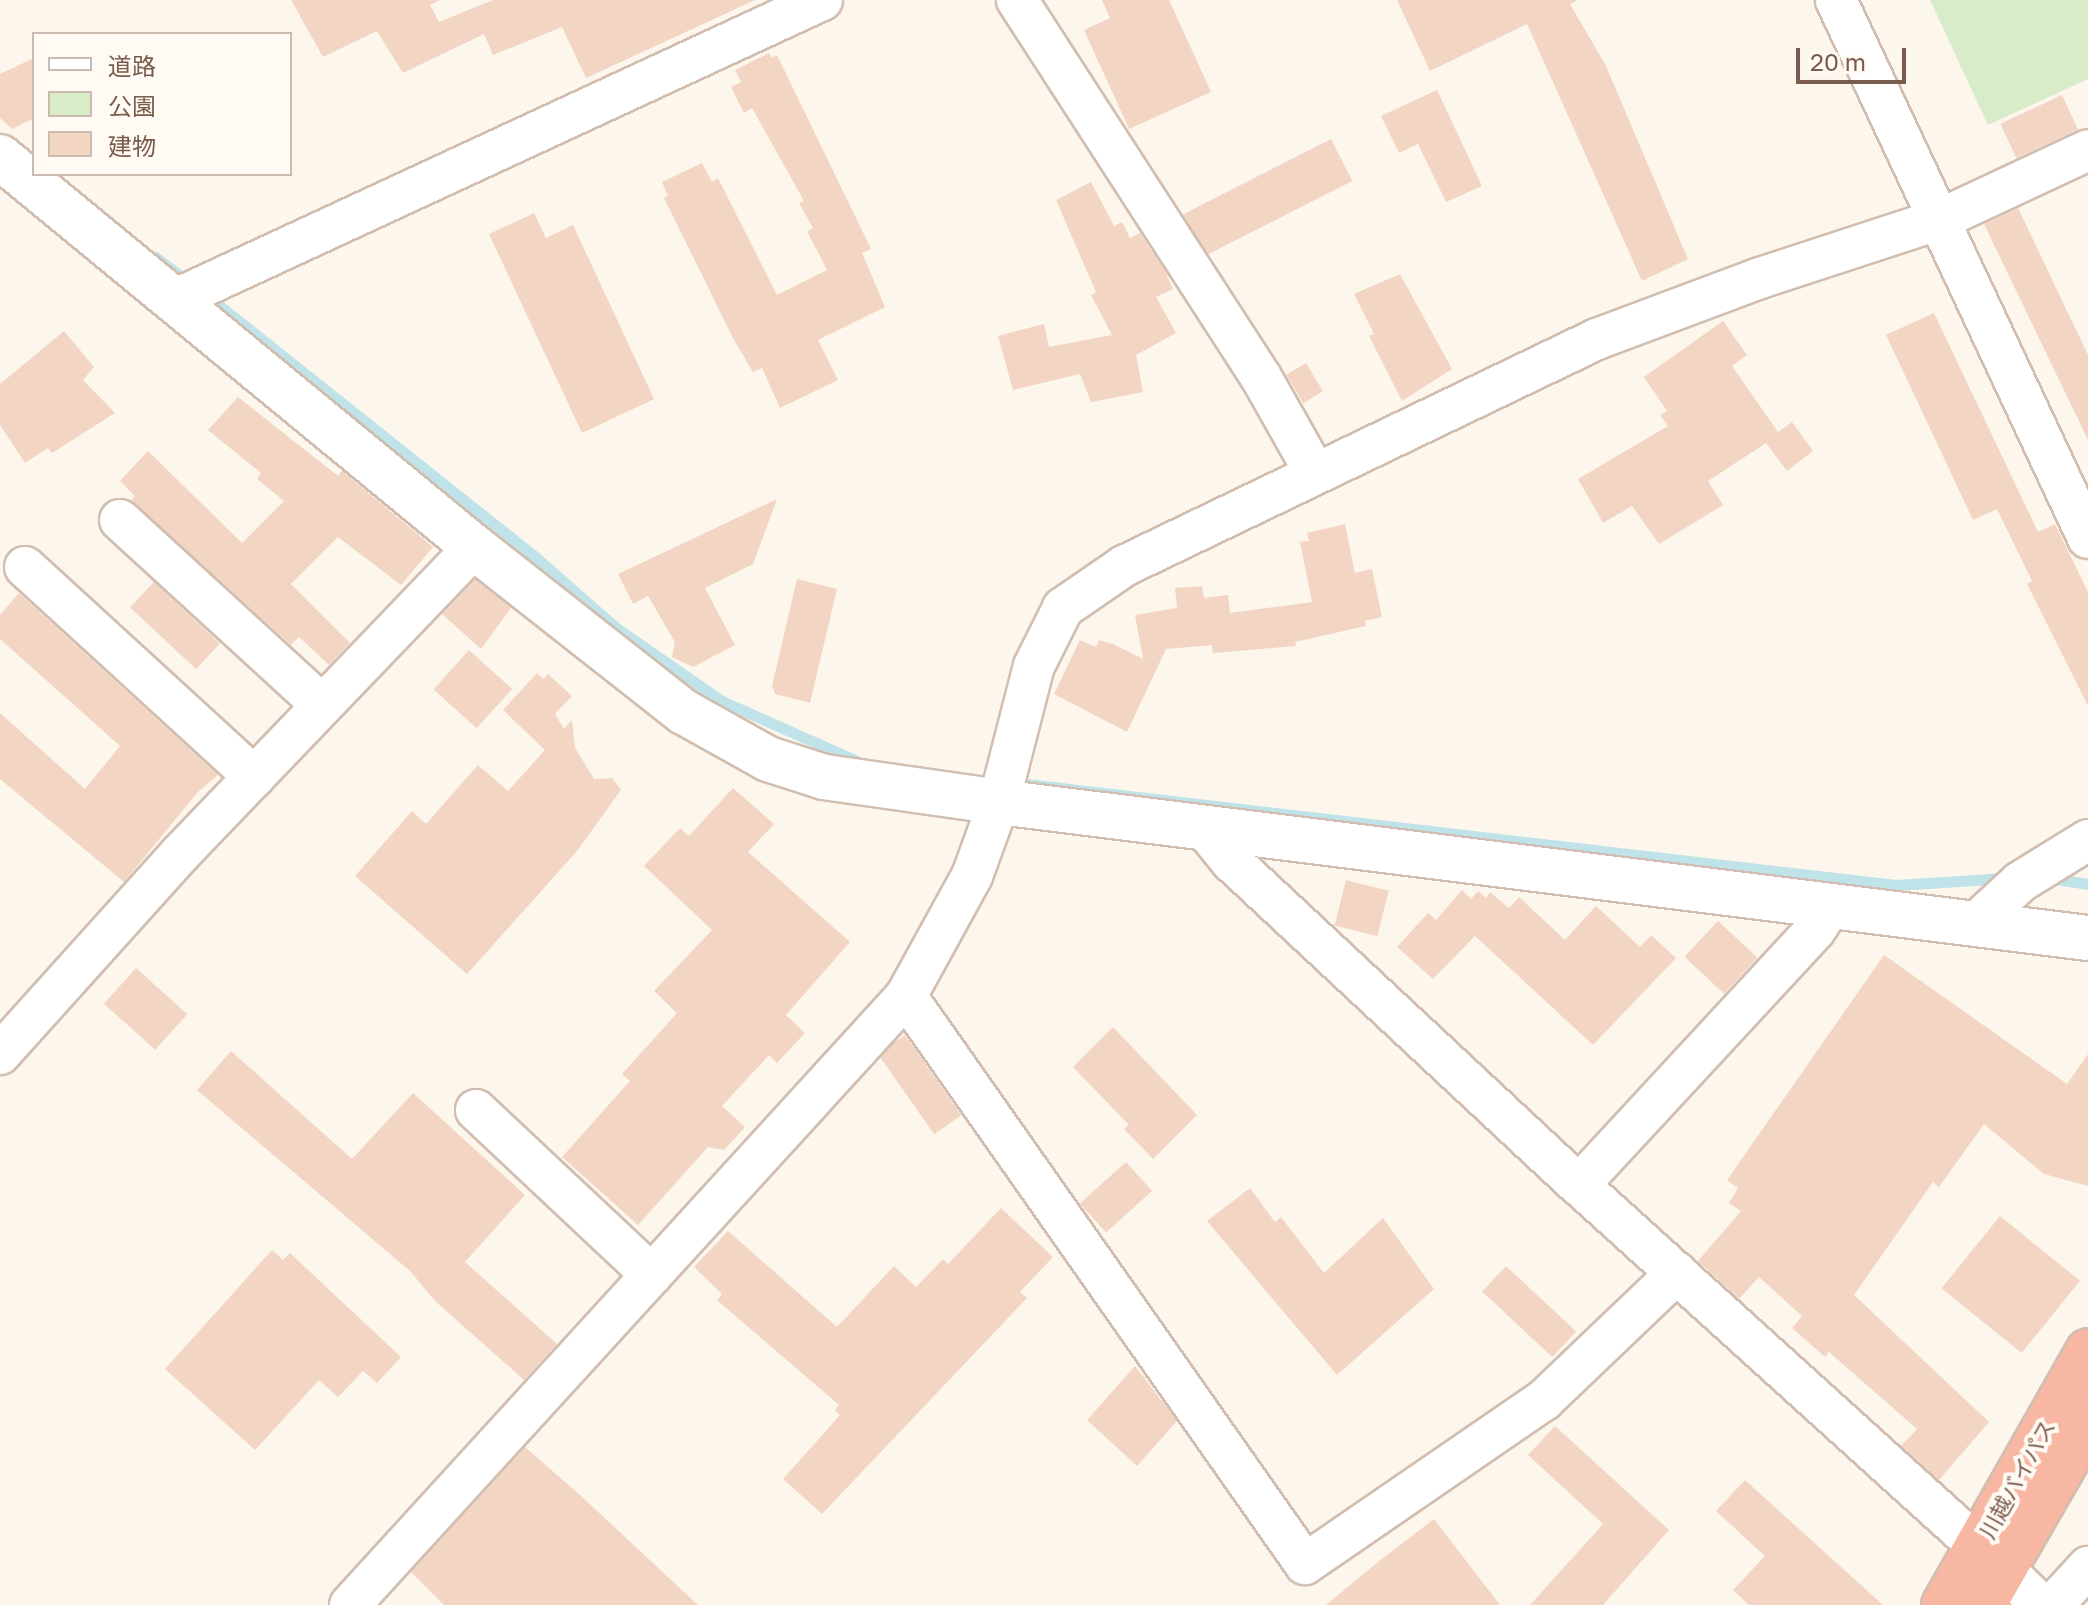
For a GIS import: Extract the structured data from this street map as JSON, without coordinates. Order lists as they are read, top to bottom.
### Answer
{
  "streets": {
    "highway": ["川越バイパス"]
  },
  "legend": ["道路", "公園", "建物"],
  "scale_bar": "20 m"
}
